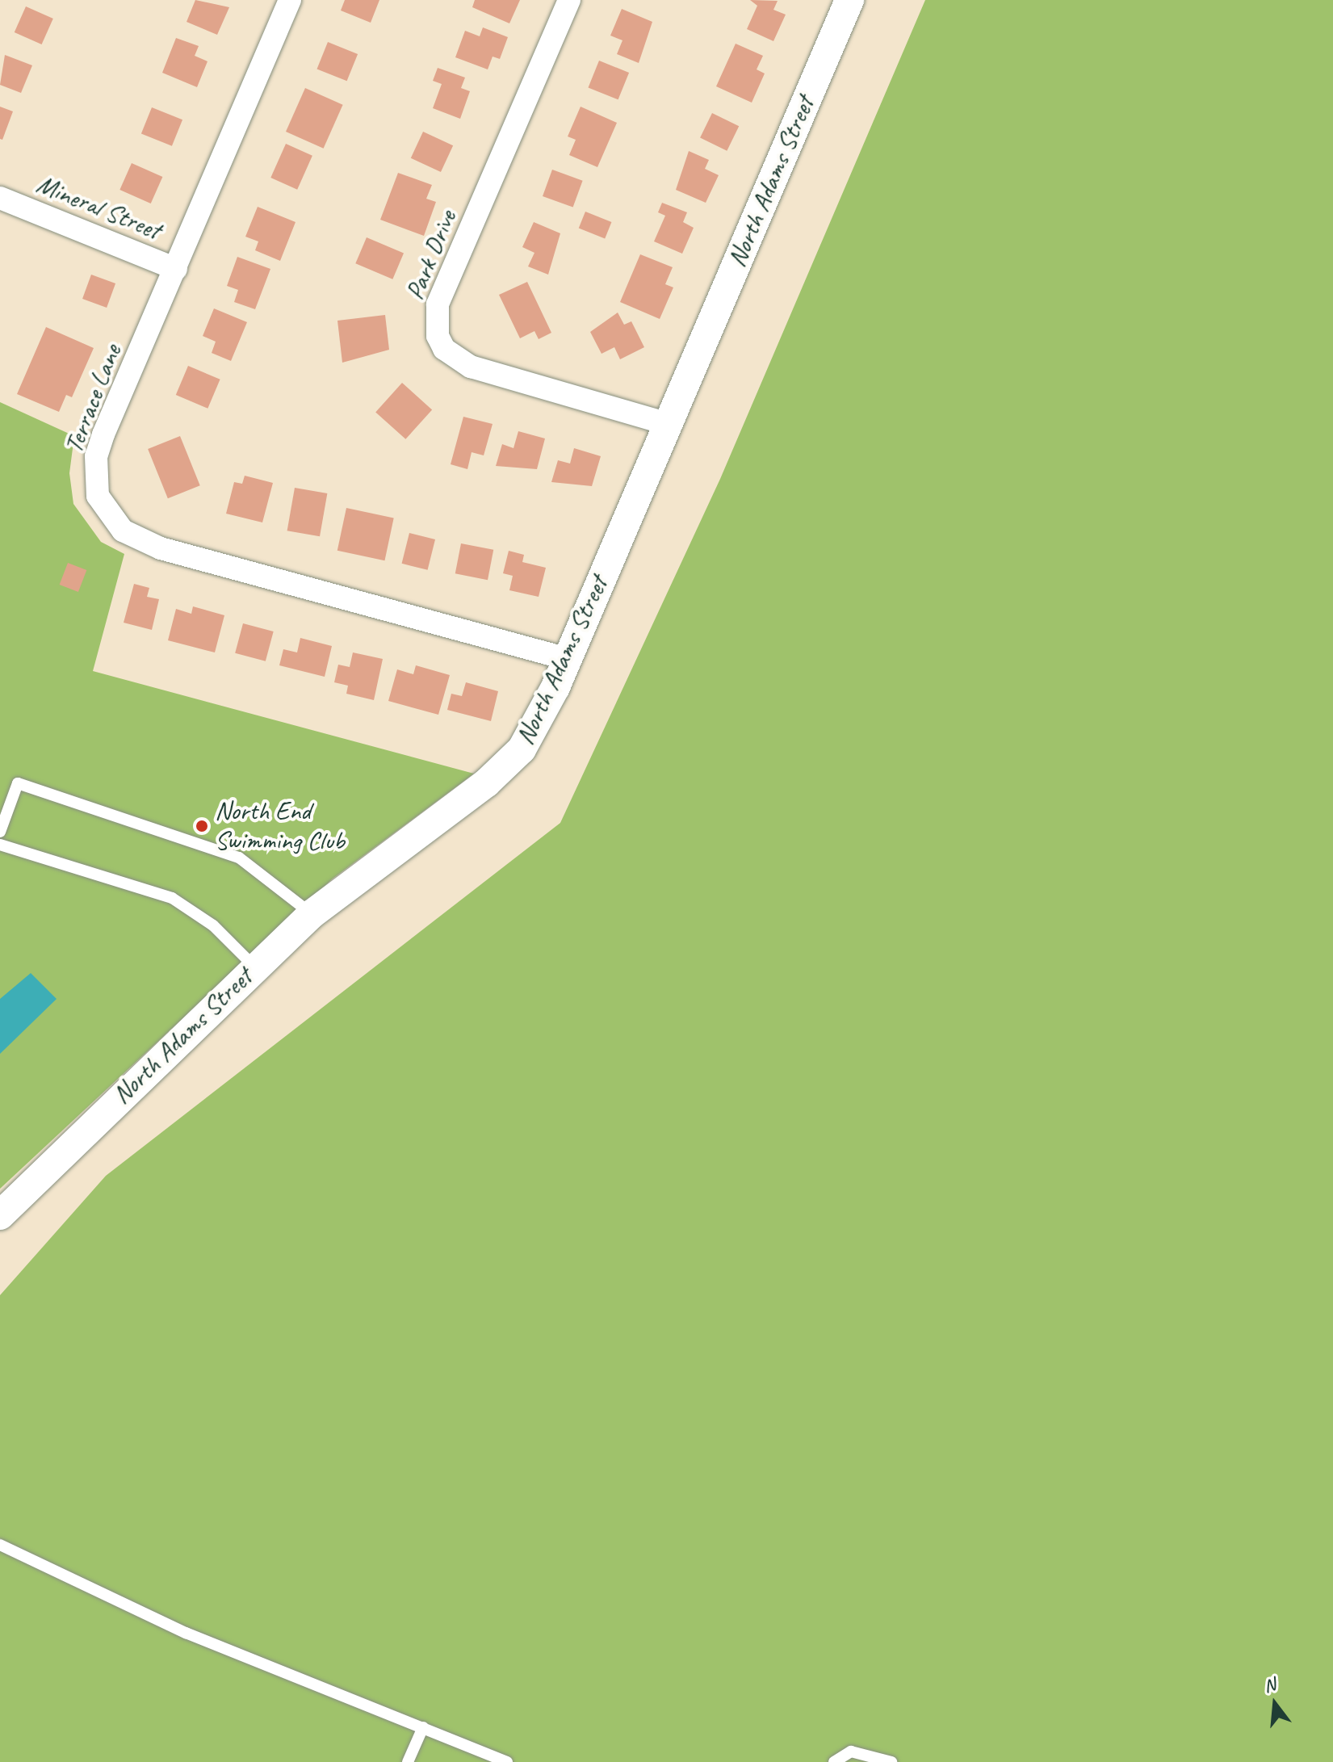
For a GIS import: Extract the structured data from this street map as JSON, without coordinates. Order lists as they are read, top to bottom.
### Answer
{
  "streets": {
    "street": [
      "North Adams Street",
      "Mineral Street",
      "Park Drive",
      "Terrace Lane"
    ]
  },
  "crossings": [
    ["North Adams Street", "Park Drive"],
    ["North Adams Street", "Terrace Lane"],
    ["Mineral Street", "Terrace Lane"]
  ],
  "places": ["North End Swimming Club"],
  "north": "top"
}
